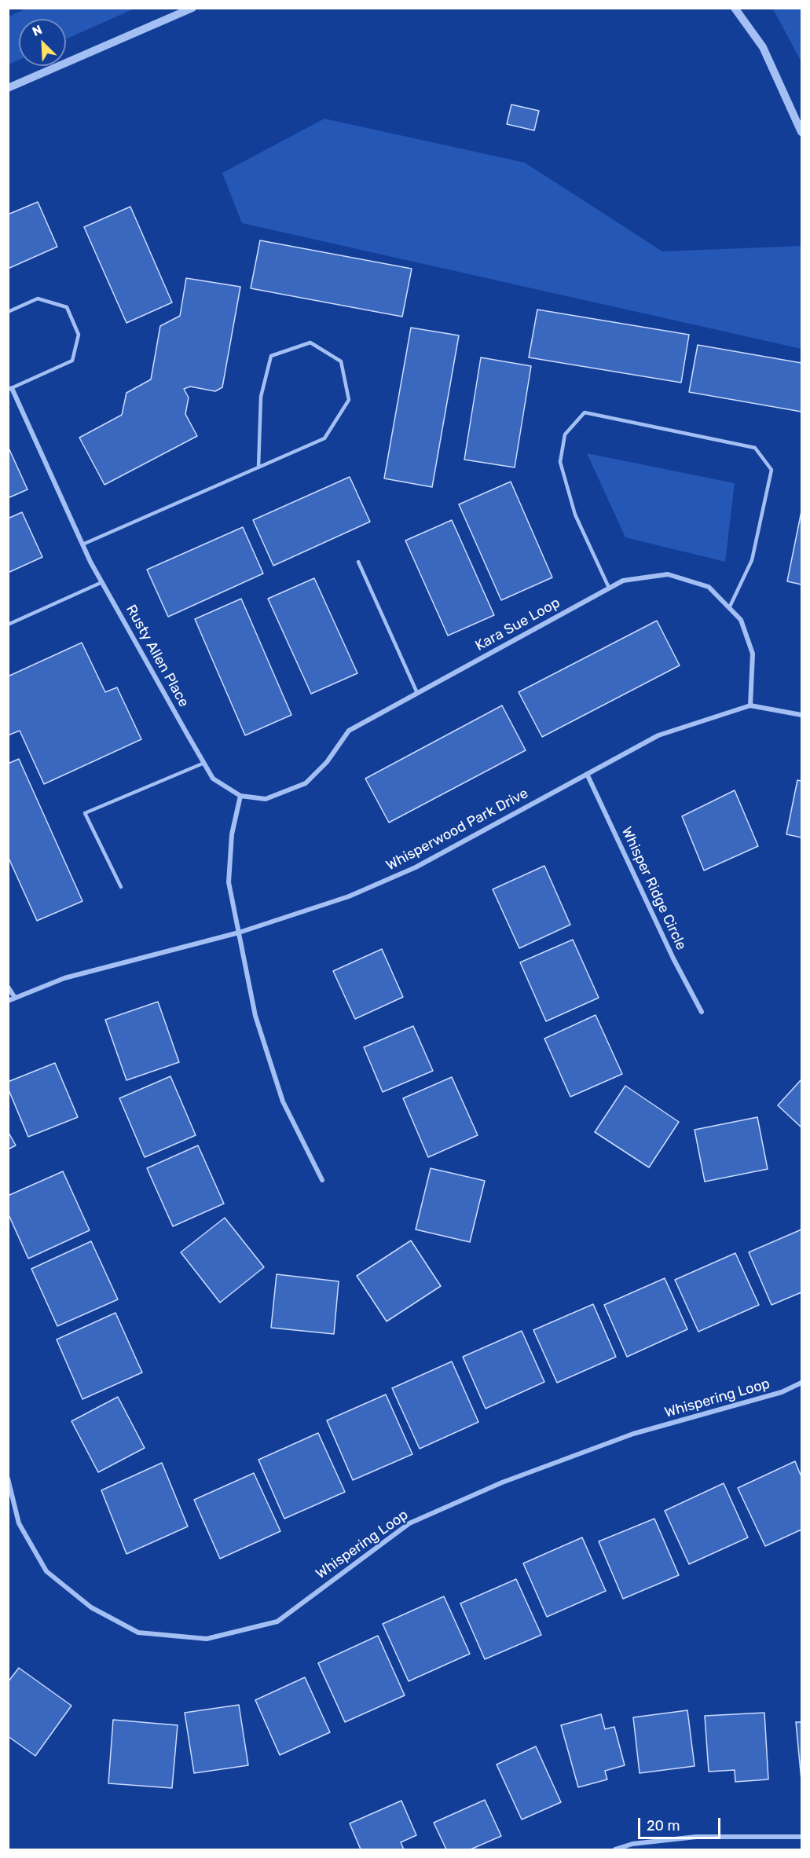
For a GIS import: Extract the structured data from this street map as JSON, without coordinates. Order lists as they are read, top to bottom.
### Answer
{
  "streets": {
    "street": [
      "Kara Sue Loop",
      "Rusty Allen Place",
      "Whisperwood Park Drive",
      "Whisper Ridge Circle",
      "Whispering Loop"
    ]
  },
  "crossings": [
    ["Kara Sue Loop", "Rusty Allen Place"],
    ["Kara Sue Loop", "Whisperwood Park Drive"],
    ["Whisperwood Park Drive", "Whisper Ridge Circle"]
  ],
  "scale_bar": "20 m",
  "north": "top left"
}
